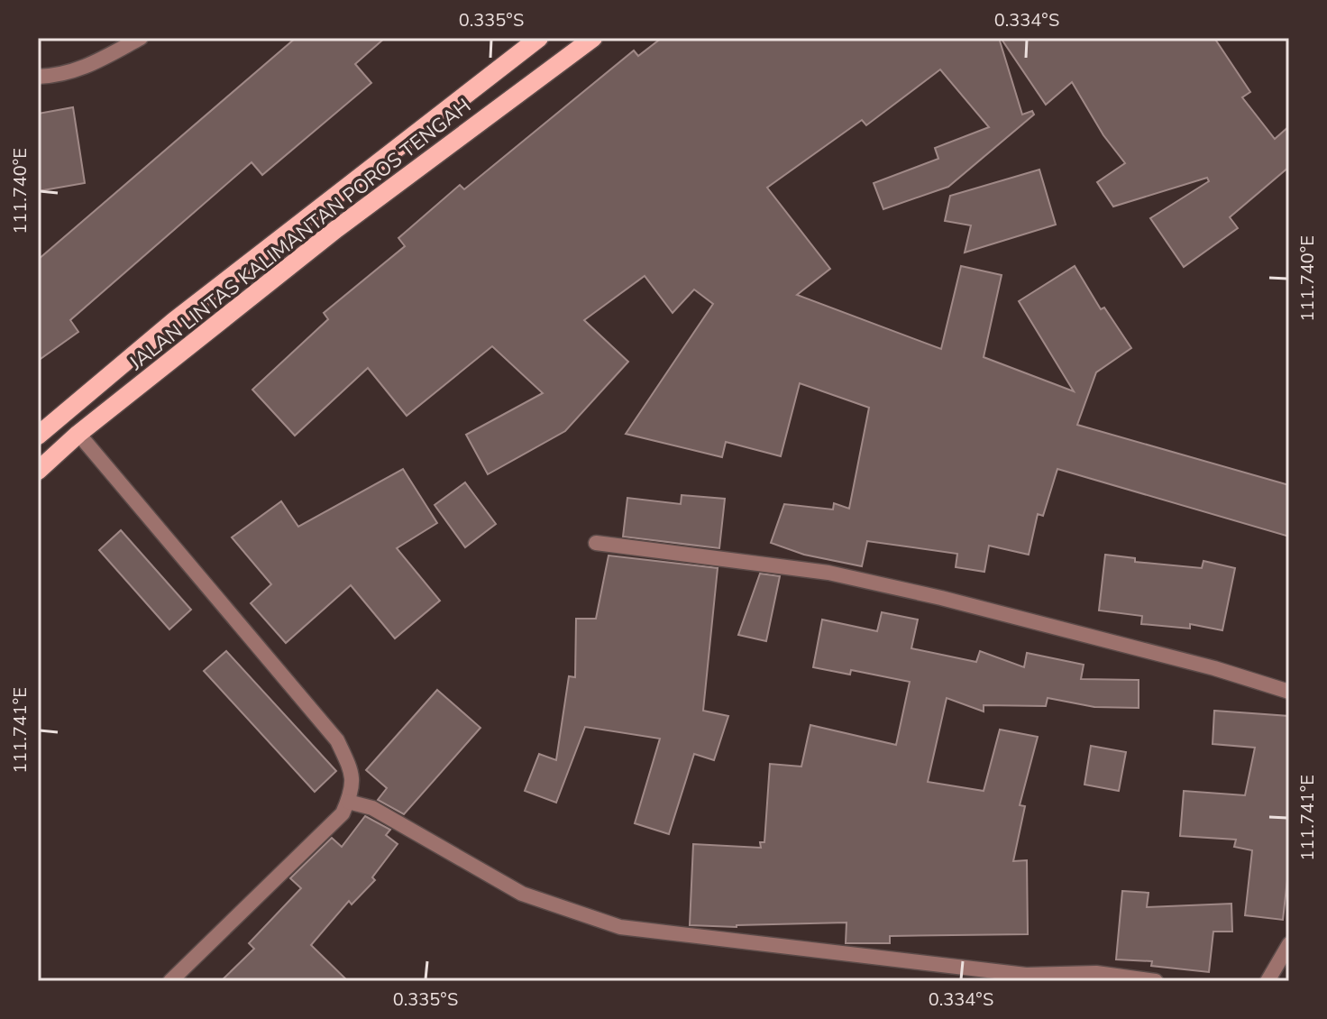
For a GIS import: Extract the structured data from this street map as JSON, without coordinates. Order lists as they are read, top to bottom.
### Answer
{
  "streets": {
    "main road": ["JALAN LINTAS KALIMANTAN POROS TENGAH"]
  },
  "coordinates": [
    "0.335°S",
    "0.334°S",
    "111.740°E",
    "111.741°E"
  ]
}
